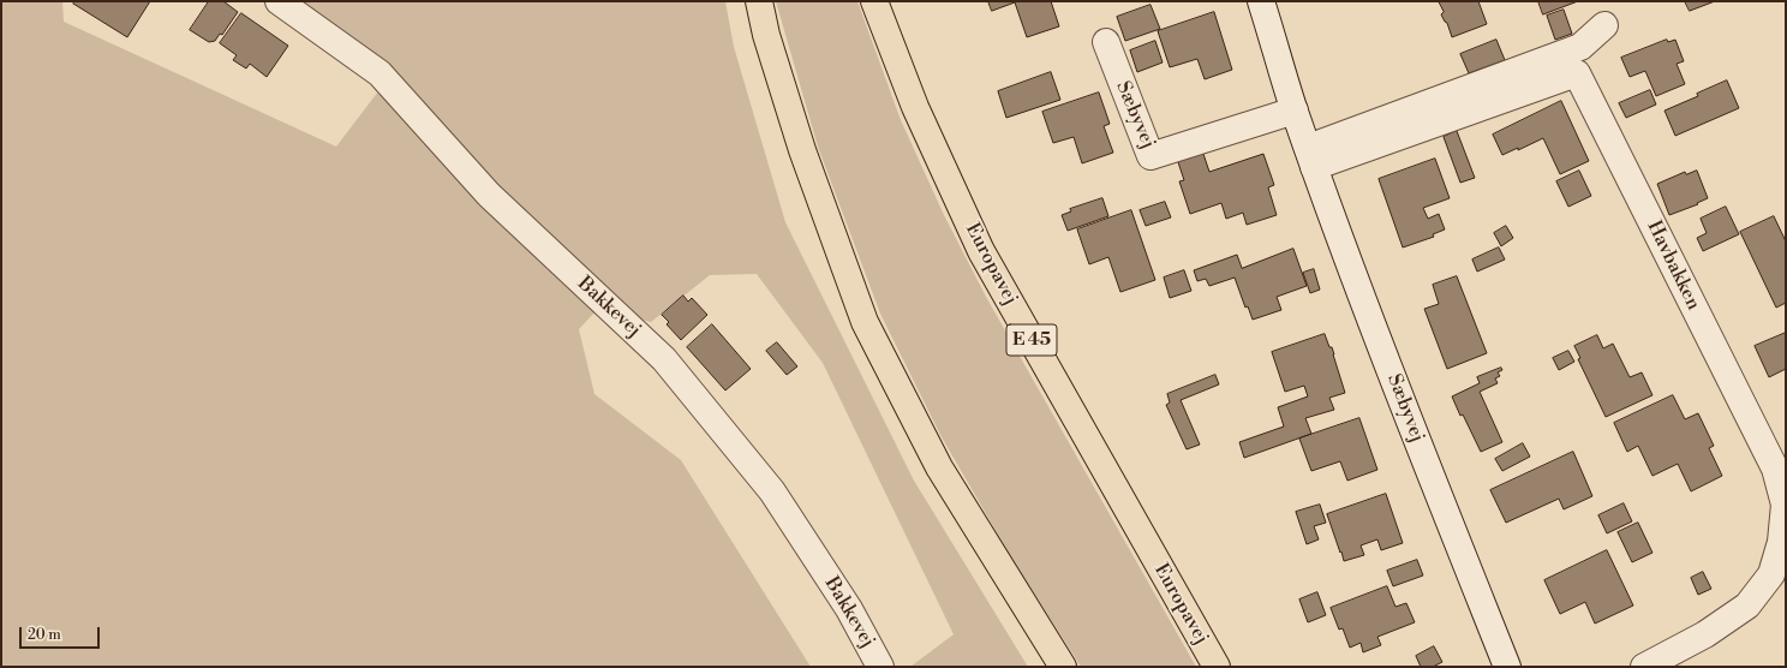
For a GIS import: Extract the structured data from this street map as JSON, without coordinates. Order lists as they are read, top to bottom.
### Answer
{
  "streets": {
    "main road": ["Europavej", "E 45"],
    "street": ["Sæbyvej", "Havbakken", "Bakkevej"]
  },
  "crossings": [
    ["Sæbyvej", "Havbakken"]
  ],
  "scale_bar": "20 m"
}
